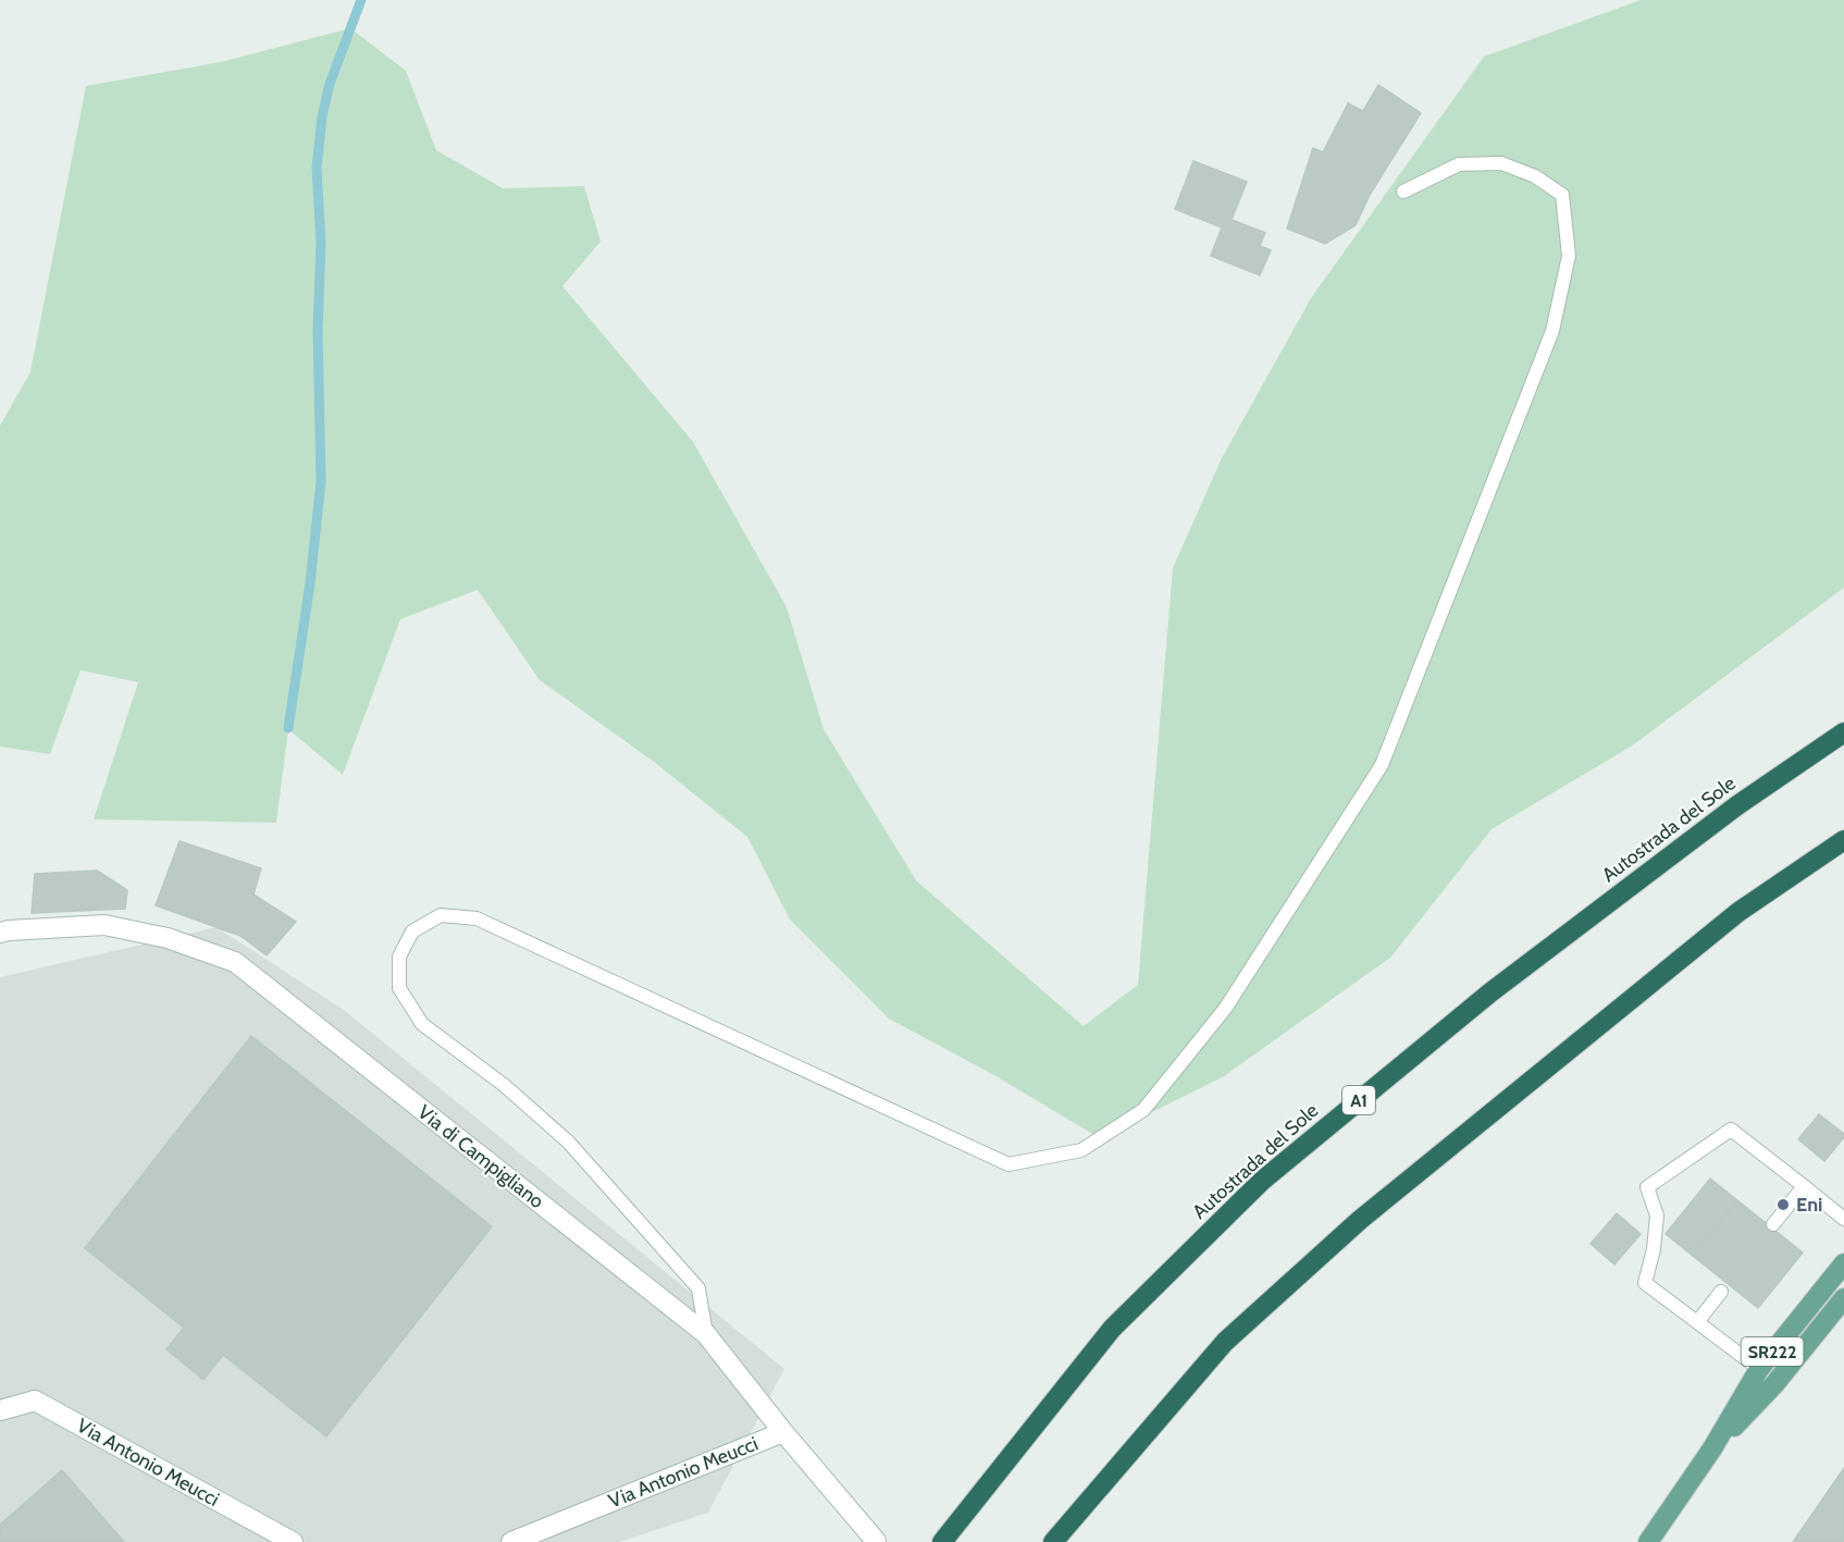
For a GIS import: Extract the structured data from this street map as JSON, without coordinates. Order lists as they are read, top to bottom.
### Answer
{
  "streets": {
    "highway": ["Autostrada del Sole", "A1"],
    "main road": ["SR222"],
    "street": ["Via di Campigliano", "Via Antonio Meucci"]
  },
  "crossings": [
    ["Via di Campigliano", "Via Antonio Meucci"]
  ],
  "places": ["Eni"]
}
